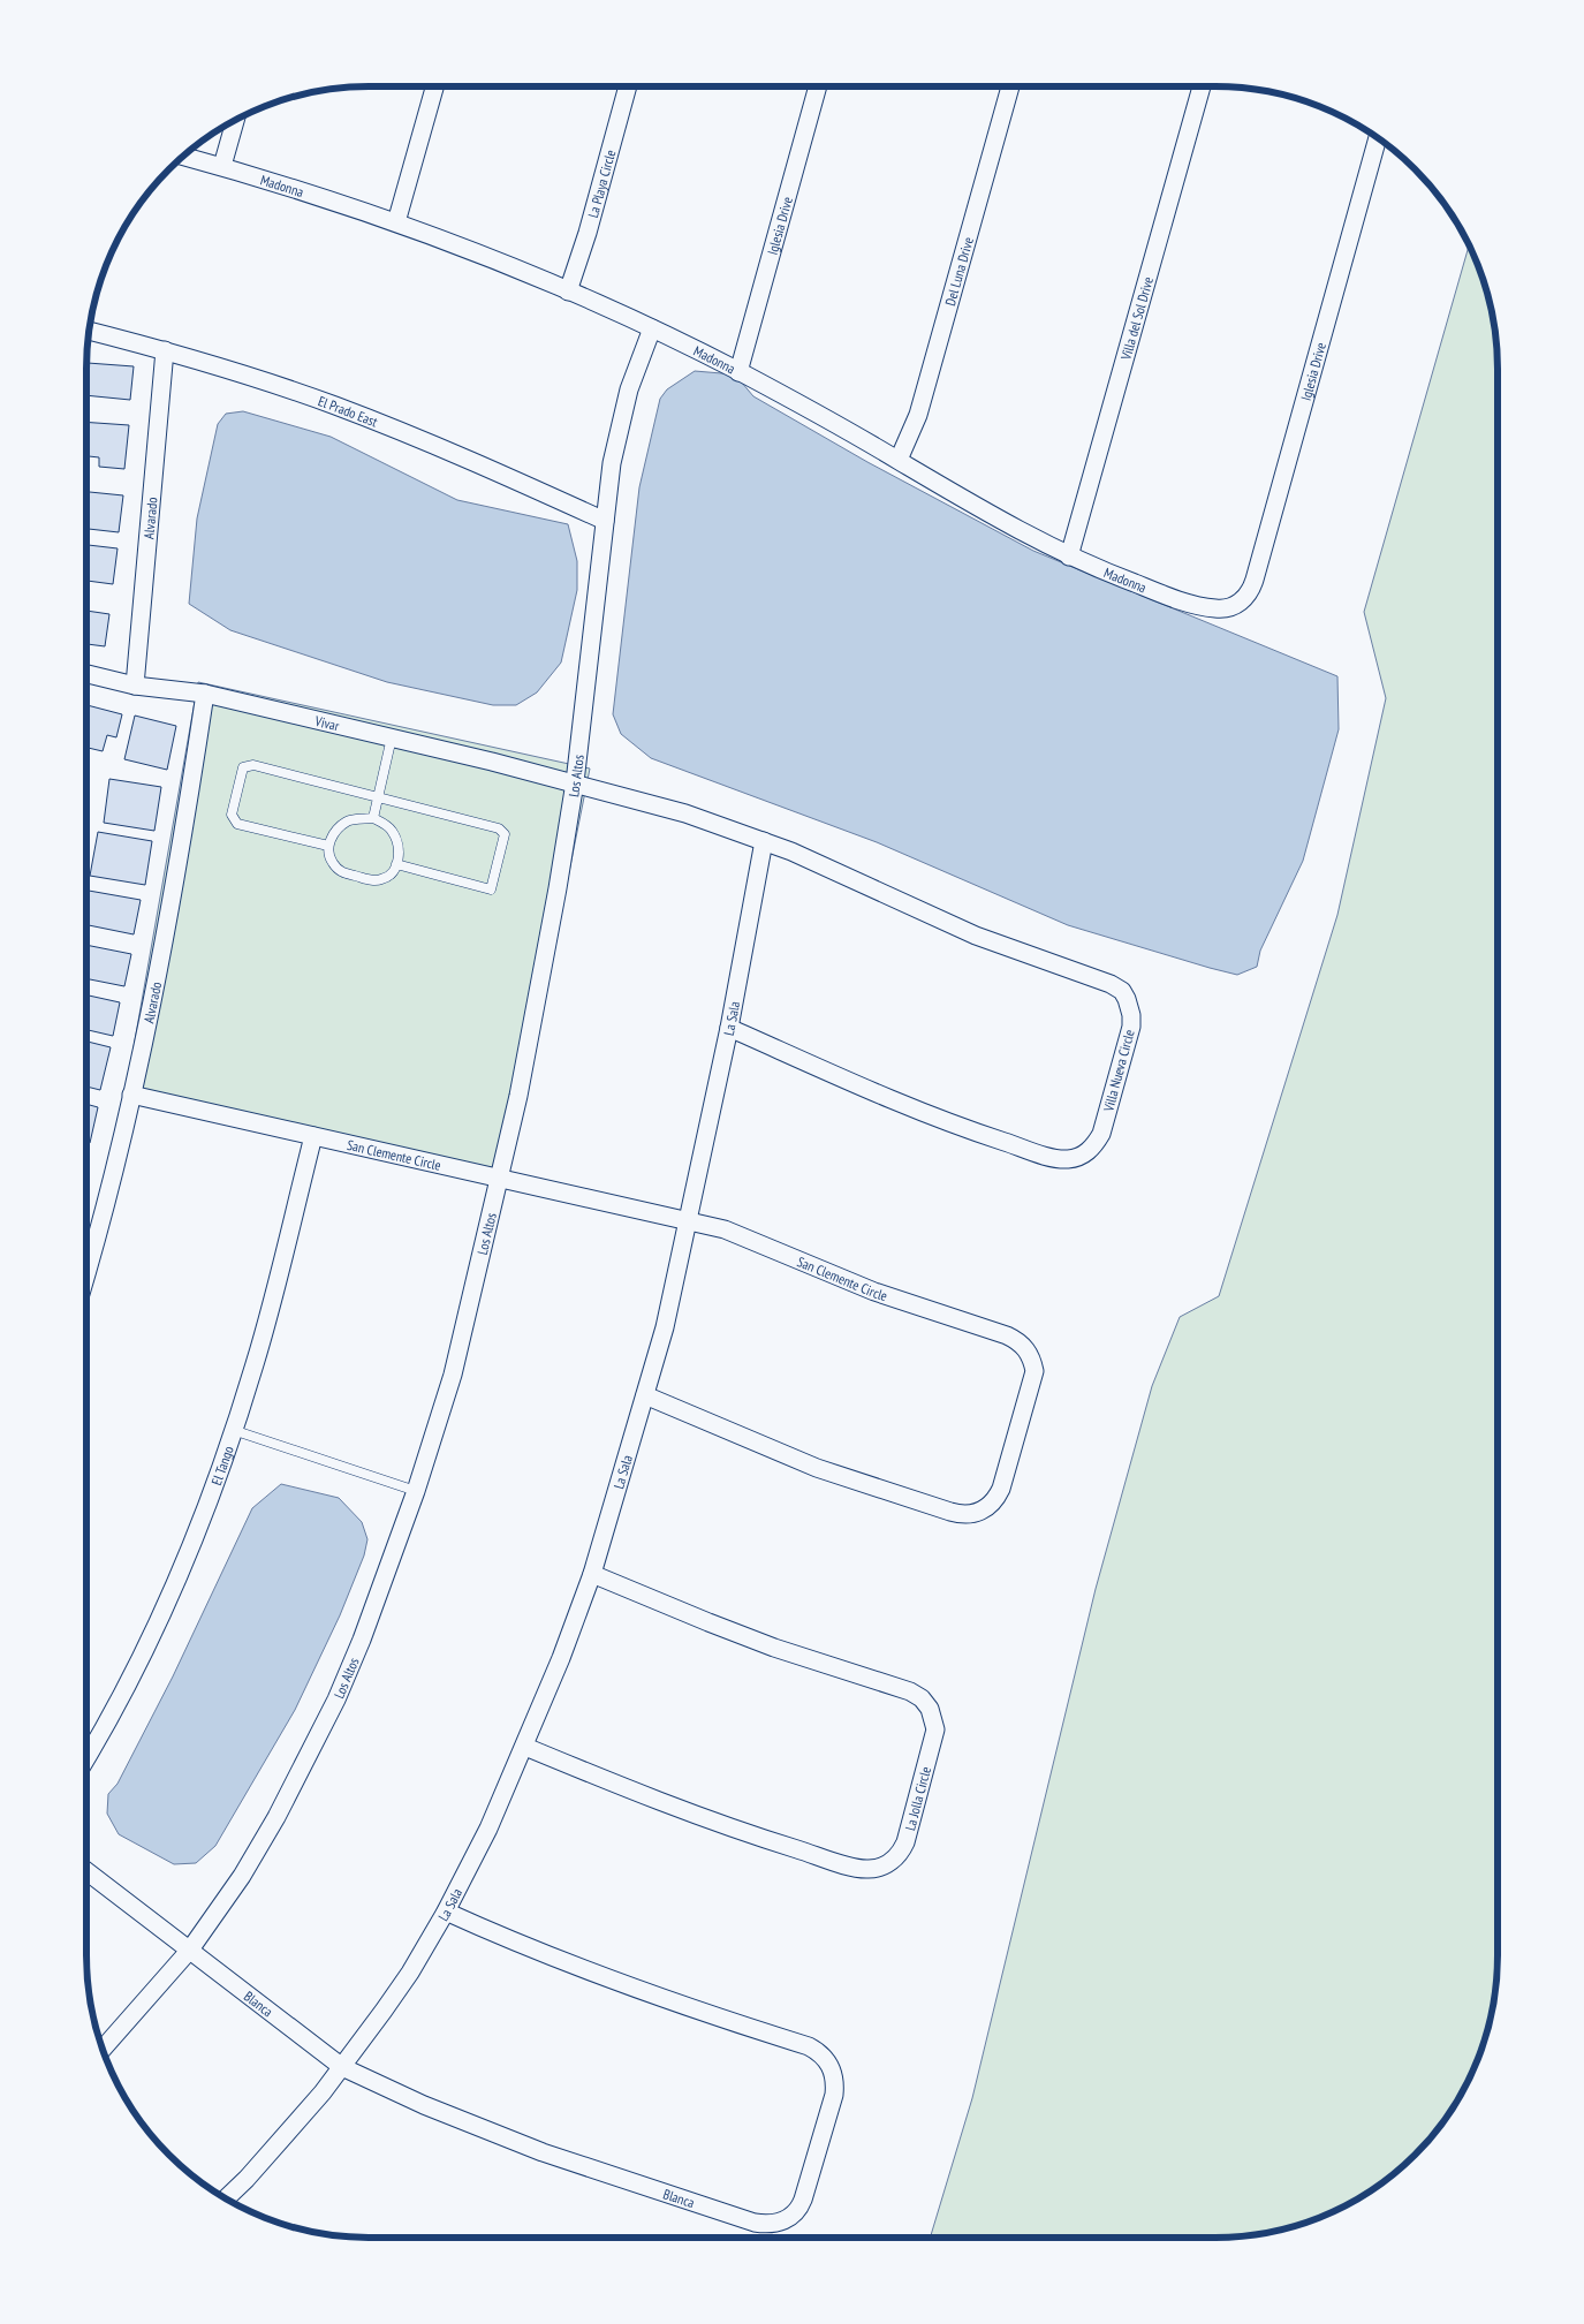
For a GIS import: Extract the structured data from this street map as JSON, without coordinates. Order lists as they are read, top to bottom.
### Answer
{
  "streets": {
    "street": [
      "Madonna",
      "La Playa Circle",
      "Iglesia Drive",
      "Del Luna Drive",
      "Villa del Sol Drive",
      "El Prado East",
      "Alvarado",
      "Vivar",
      "Los Altos",
      "La Sala",
      "Villa Nueva Circle",
      "San Clemente Circle",
      "El Tango",
      "La Jolla Circle",
      "Blanca"
    ]
  },
  "crossings": [
    ["Madonna", "La Playa Circle"],
    ["Madonna", "Iglesia Drive"],
    ["Madonna", "Del Luna Drive"],
    ["Madonna", "Villa del Sol Drive"],
    ["Madonna", "Los Altos"],
    ["El Prado East", "Alvarado"],
    ["El Prado East", "Los Altos"],
    ["Alvarado", "Vivar"],
    ["Alvarado", "San Clemente Circle"],
    ["Vivar", "Los Altos"],
    ["Los Altos", "San Clemente Circle"],
    ["Los Altos", "Blanca"],
    ["La Sala", "Villa Nueva Circle"],
    ["La Sala", "San Clemente Circle"],
    ["La Sala", "La Jolla Circle"],
    ["La Sala", "Blanca"],
    ["San Clemente Circle", "El Tango"]
  ]
}
